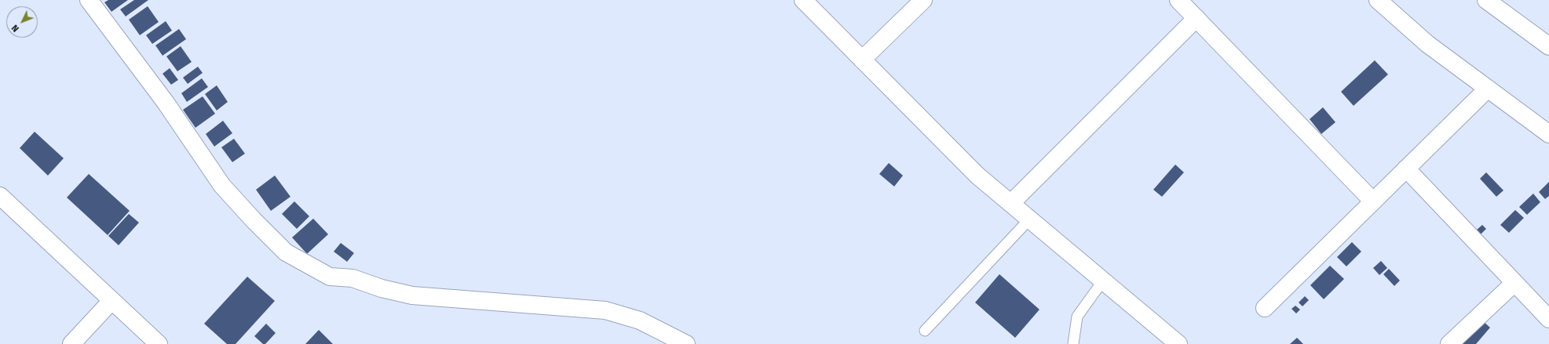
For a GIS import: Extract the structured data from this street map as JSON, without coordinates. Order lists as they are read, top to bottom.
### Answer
{
  "north": "bottom left"
}
